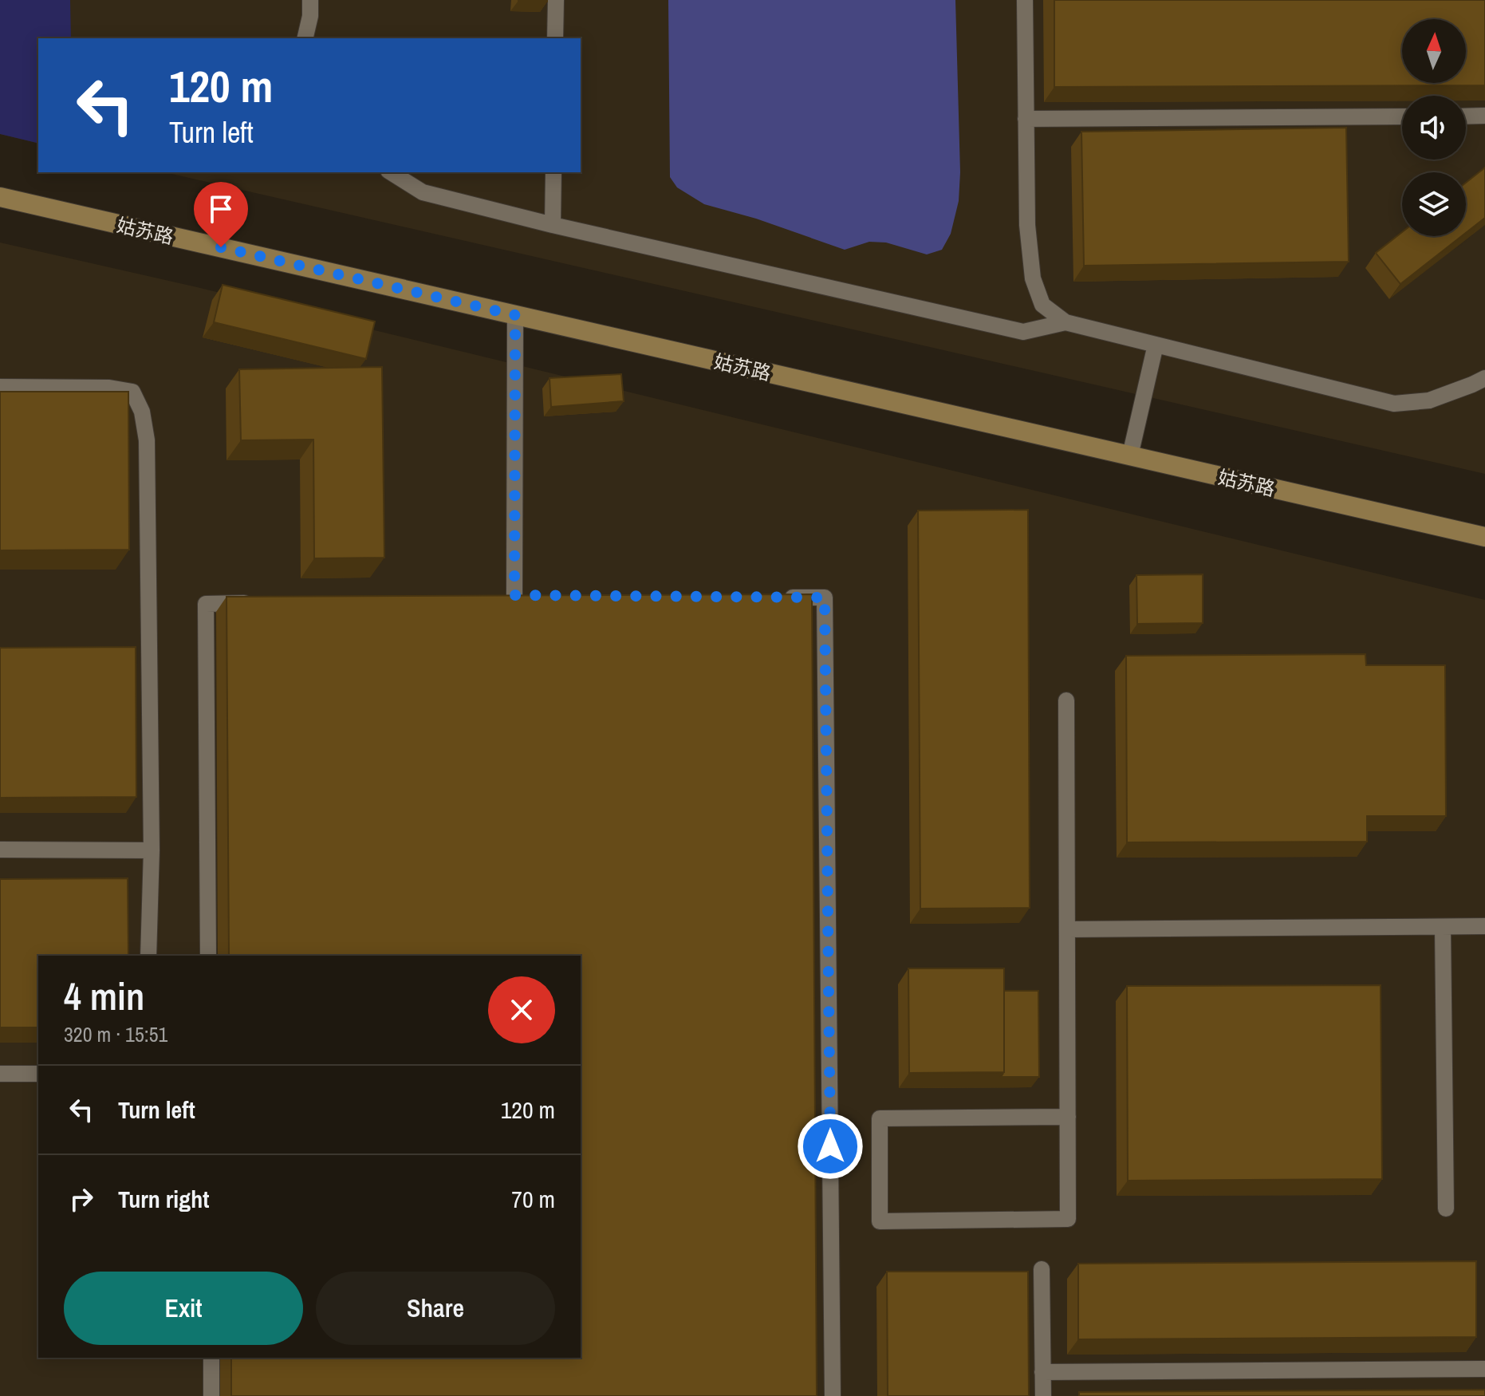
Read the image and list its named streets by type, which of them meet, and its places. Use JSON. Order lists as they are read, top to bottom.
{
  "streets": {
    "street": ["姑苏路"]
  },
  "north": "top",
  "page": {
    "turn": ["120 m", "Turn left"],
    "heading": ["4 min", "320 m · 15:51"],
    "list": [
      {
        "name": "Turn left",
        "value": "120 m"
      },
      {
        "name": "Turn right",
        "value": "70 m"
      }
    ],
    "buttons": ["Exit", "Share"]
  }
}
